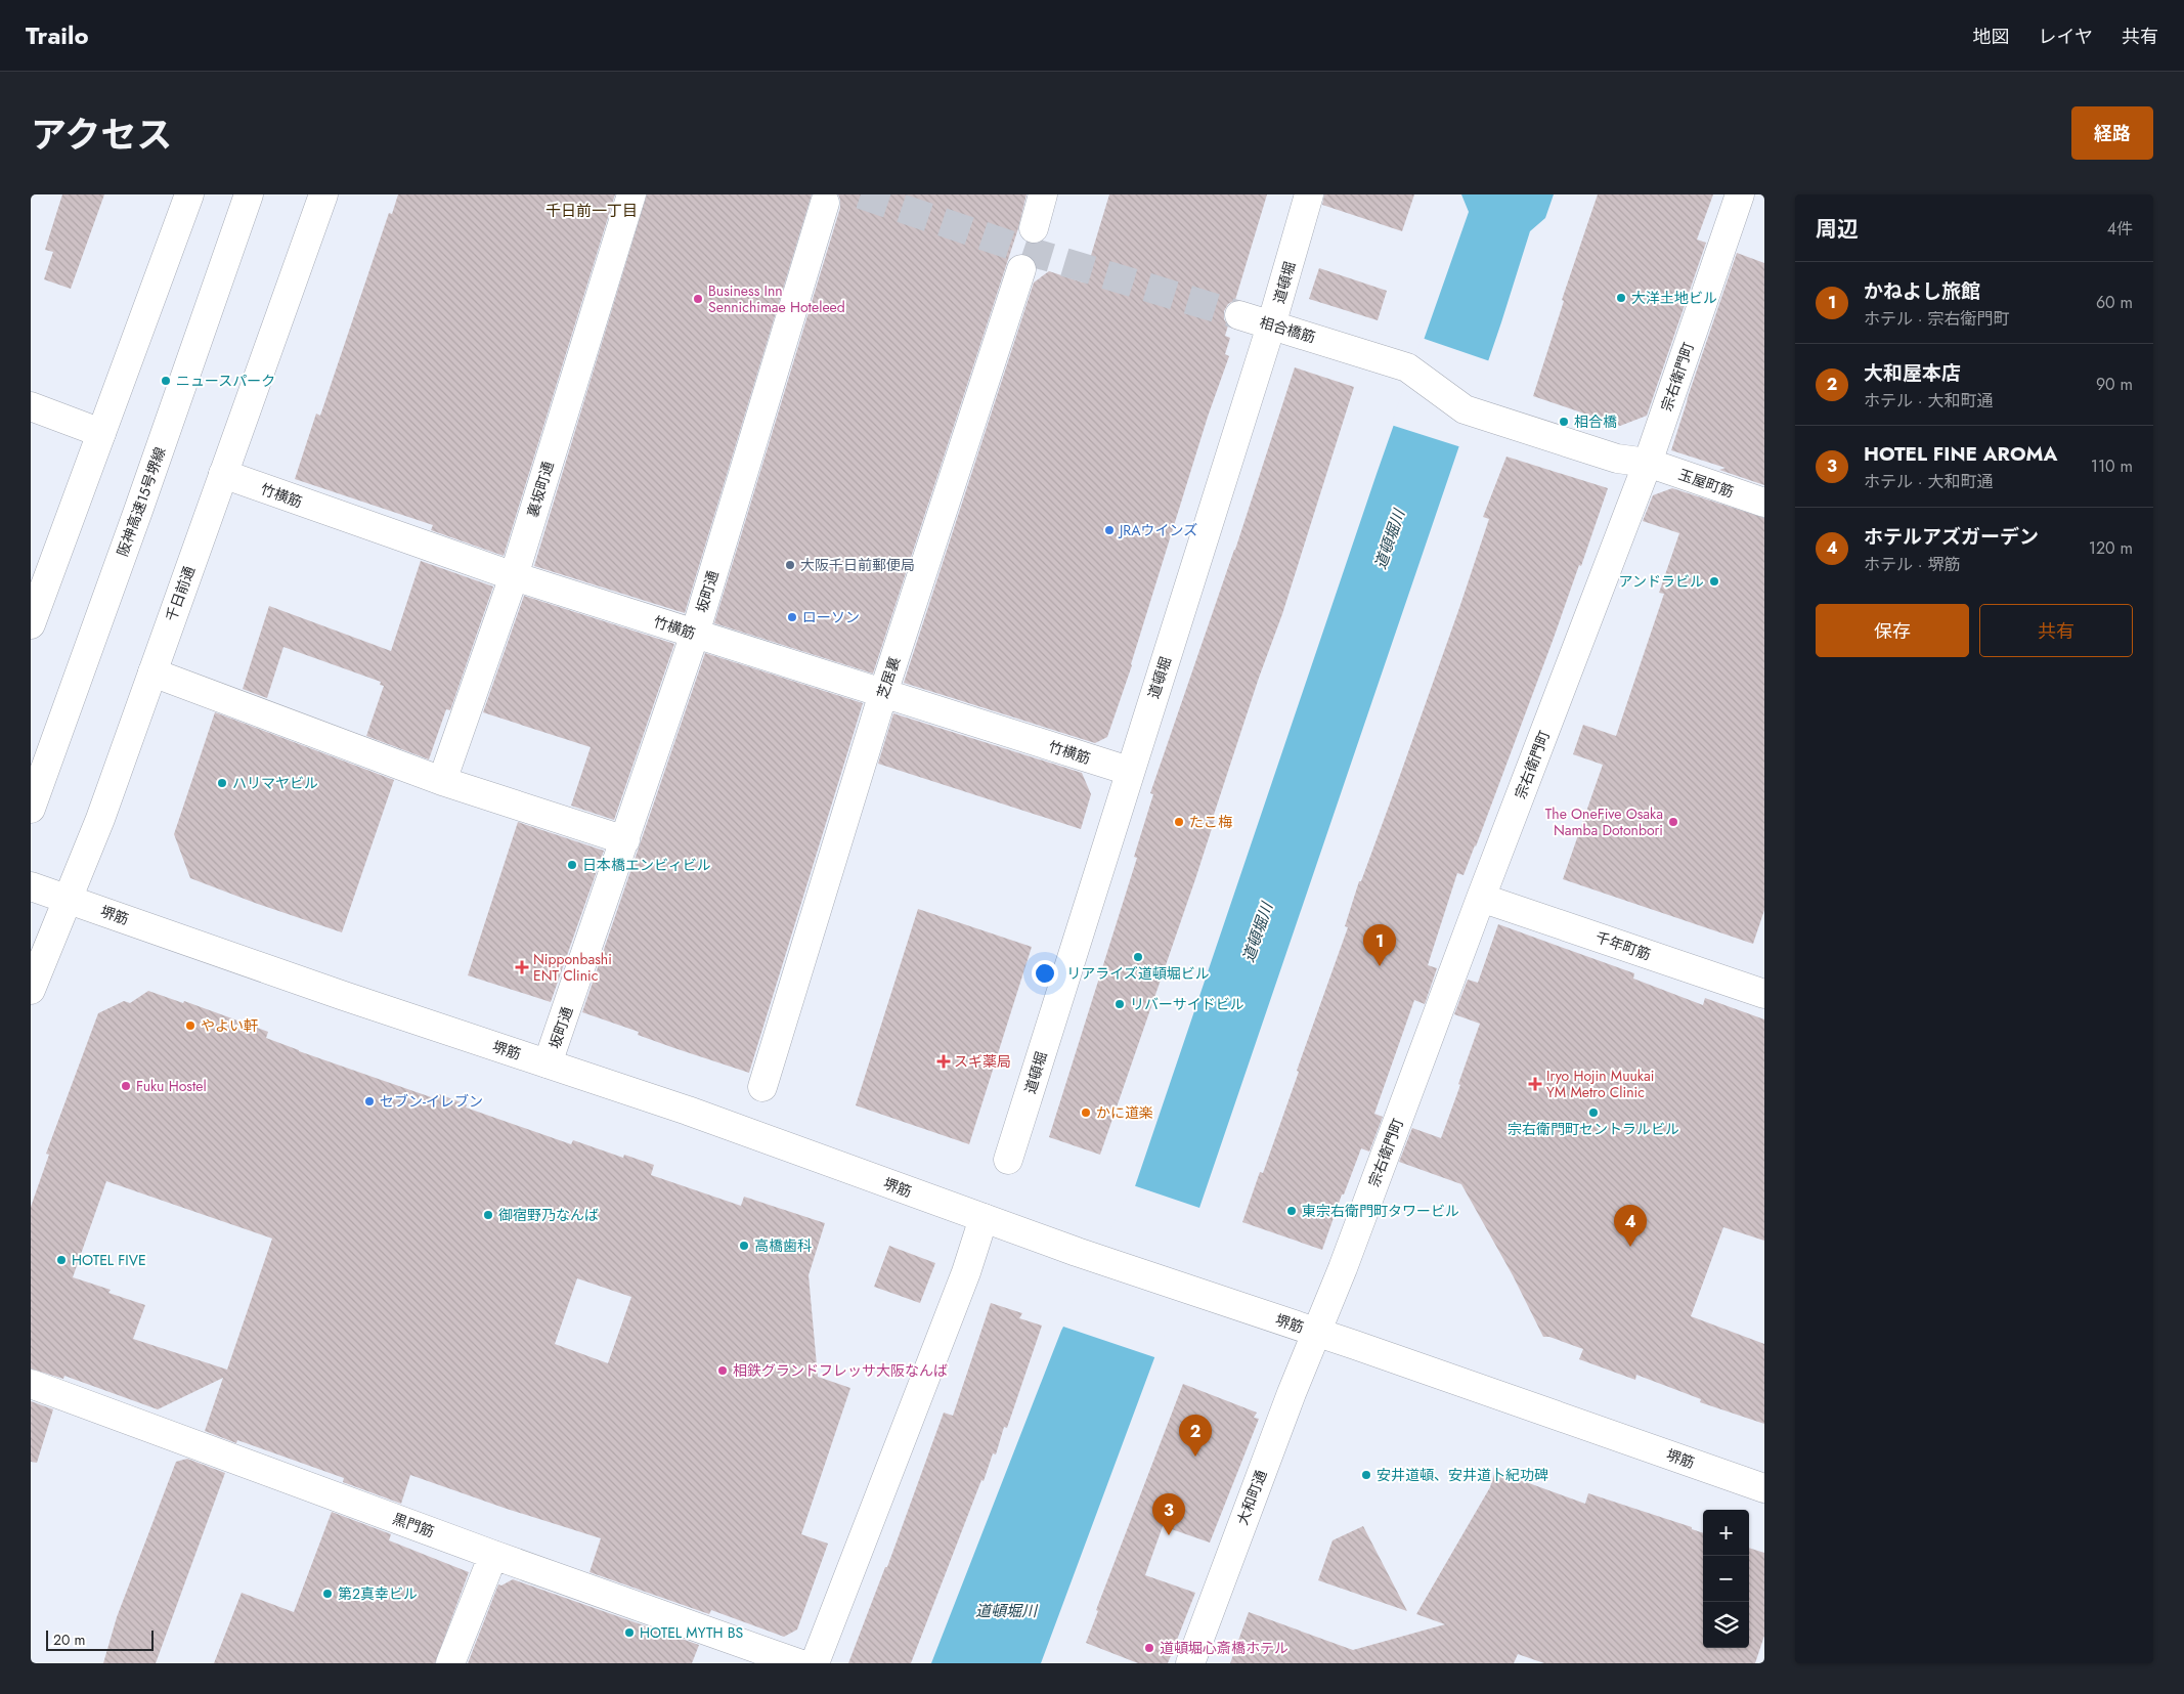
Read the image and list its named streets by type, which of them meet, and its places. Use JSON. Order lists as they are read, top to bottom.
{
  "streets": {
    "main road": [
      "道頓堀",
      "相合橋筋",
      "宗右衛門町",
      "玉屋町筋",
      "裏坂町通",
      "竹横筋",
      "阪神高速15号堺線",
      "坂町通",
      "千日前通",
      "芝居裏",
      "堺筋",
      "千年町筋",
      "大和町通",
      "黒門筋"
    ]
  },
  "crossings": [
    ["道頓堀", "相合橋筋"],
    ["道頓堀", "竹横筋"],
    ["相合橋筋", "玉屋町筋"],
    ["宗右衛門町", "玉屋町筋"],
    ["宗右衛門町", "堺筋"],
    ["宗右衛門町", "千年町筋"],
    ["宗右衛門町", "大和町通"],
    ["裏坂町通", "竹横筋"],
    ["竹横筋", "坂町通"],
    ["竹横筋", "千日前通"],
    ["竹横筋", "芝居裏"],
    ["坂町通", "堺筋"],
    ["千日前通", "堺筋"],
    ["堺筋", "大和町通"]
  ],
  "districts": ["千日前一丁目"],
  "water": ["道頓堀川"],
  "places": {
    "other": [
      "大洋土地ビル",
      "Business Inn Sennichimae Hoteleed",
      "ニュースパーク",
      "相合橋",
      "JRAウインズ",
      "大阪千日前郵便局",
      "アンドラビル",
      "ローソン",
      "ハリマヤビル",
      "たこ梅",
      "The OneFive Osaka Namba Dotonbori",
      "日本橋エンビィビル",
      "リアライズ道頓堀ビル",
      "リバーサイドビル",
      "やよい軒",
      "Fuku Hostel",
      "セブン-イレブン",
      "かに道楽",
      "宗右衛門町セントラルビル",
      "東宗右衛門町タワービル",
      "御宿野乃なんば",
      "高橋歯科",
      "HOTEL FIVE",
      "相鉄グランドフレッサ大阪なんば",
      "安井道頓、安井道卜紀功碑",
      "第２真幸ビル",
      "HOTEL MYTH BS",
      "道頓堀心斎橋ホテル"
    ],
    "health": ["Nipponbashi ENT Clinic", "スギ薬局", "Iryo Hojin Muukai YM Metro Clinic"]
  },
  "scale_bar": "20 m",
  "page": {
    "header": "Trailo",
    "nav": ["地図", "レイヤ", "共有"],
    "title": "アクセス",
    "buttons": [
      "経路",
      ["保存", "共有"]
    ],
    "heading": ["周辺", "4件"],
    "list": [
      {
        "mark": "1",
        "name": "かねよし旅館",
        "note": "ホテル · 宗右衛門町",
        "value": "60 m"
      },
      {
        "mark": "2",
        "name": "大和屋本店",
        "note": "ホテル · 大和町通",
        "value": "90 m"
      },
      {
        "mark": "3",
        "name": "HOTEL FINE AROMA",
        "note": "ホテル · 大和町通",
        "value": "110 m"
      },
      {
        "mark": "4",
        "name": "ホテルアズガーデン",
        "note": "ホテル · 堺筋",
        "value": "120 m"
      }
    ],
    "pins": [
      "1",
      "4",
      "2",
      "3"
    ],
    "map_buttons": ["+", "−"],
    "scale": "20 m"
  }
}
